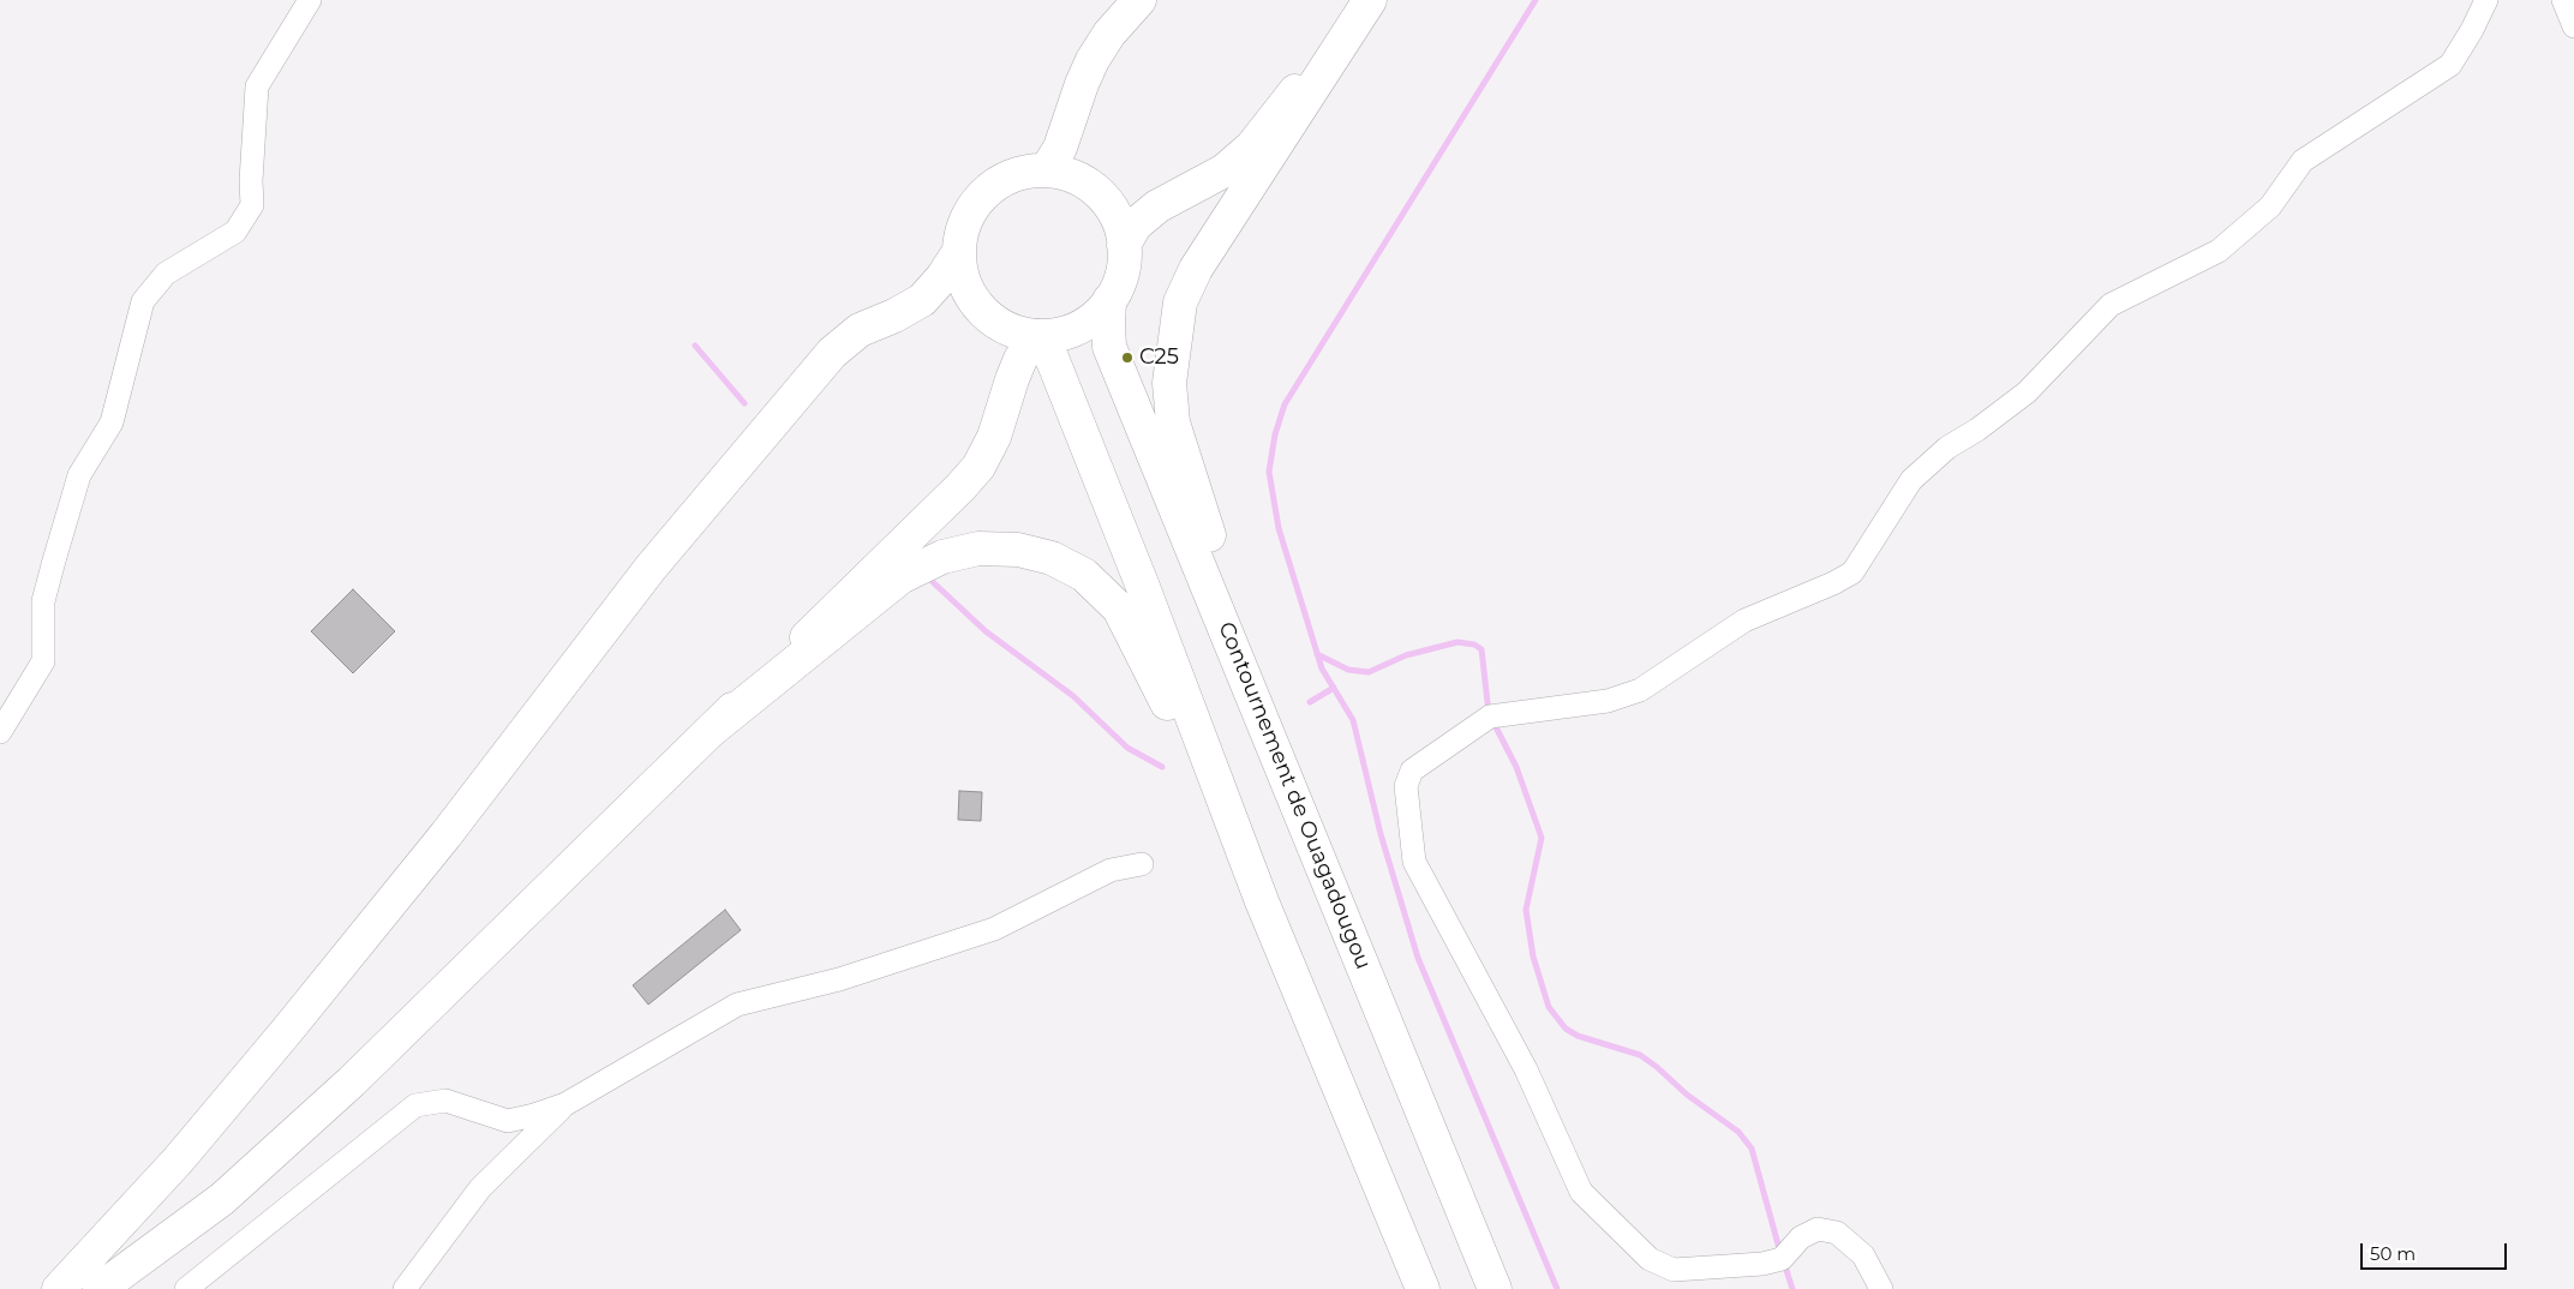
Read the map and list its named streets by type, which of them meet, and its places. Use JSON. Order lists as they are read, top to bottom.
{
  "streets": {
    "main road": ["Contournement de Ouagadougou"]
  },
  "places": ["C25"],
  "scale_bar": "50 m"
}
